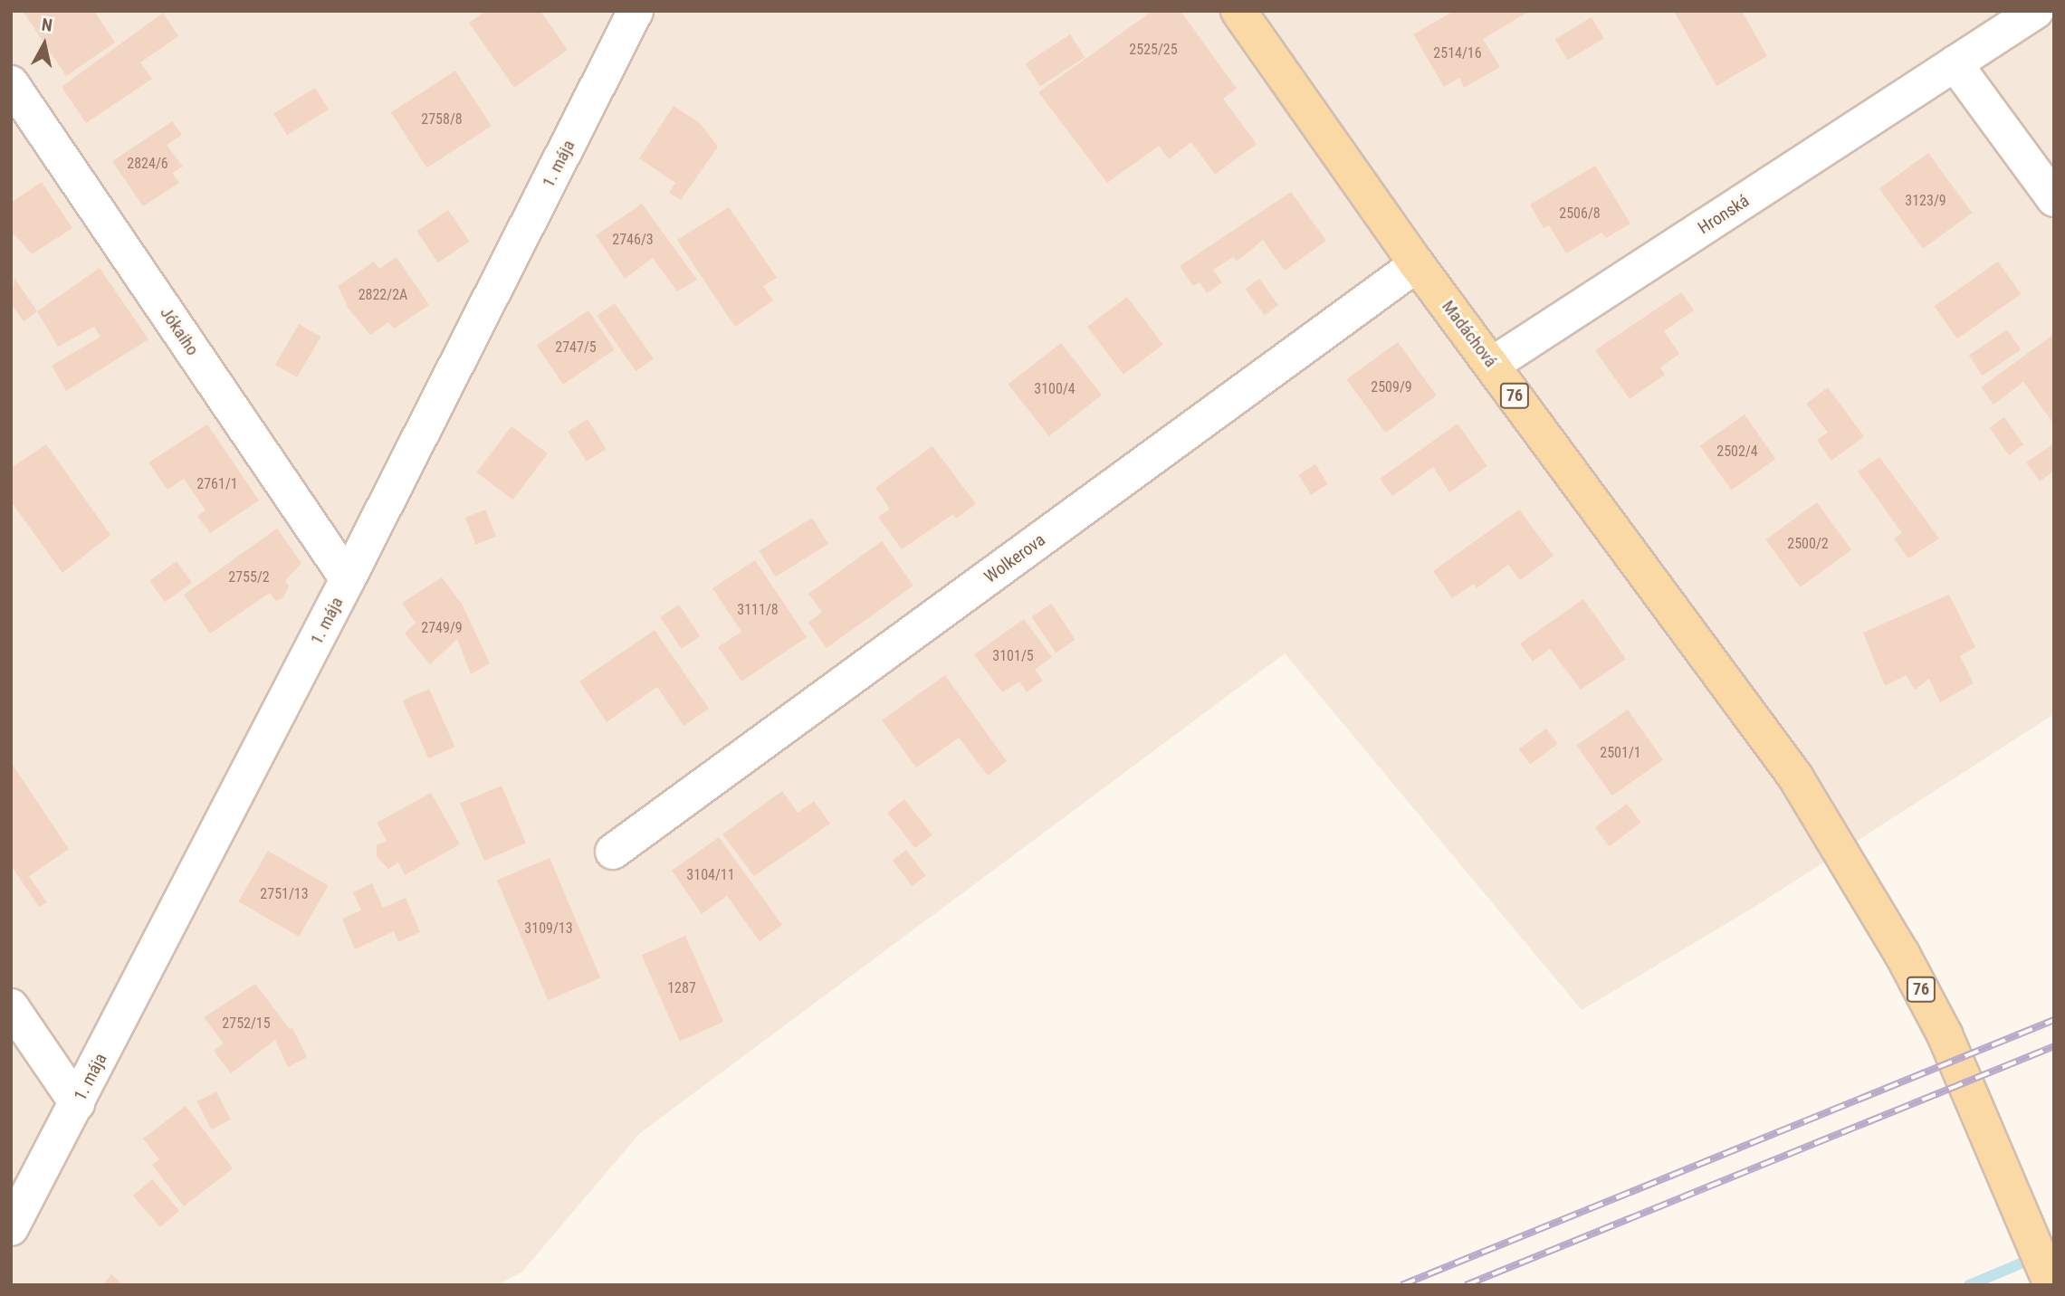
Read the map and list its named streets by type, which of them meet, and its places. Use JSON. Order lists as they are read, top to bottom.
{
  "streets": {
    "main road": ["Madáchová", "76"],
    "street": [
      "1. mája",
      "Hronská",
      "Jókaiho",
      "Wolkerova"
    ]
  },
  "crossings": [
    ["1. mája", "Jókaiho"],
    ["Hronská", "Madáchová"],
    ["Madáchová", "Wolkerova"]
  ],
  "house_numbers": [
    "2525/25",
    "2514/16",
    "2758/8",
    "2824/6",
    "3123/9",
    "2506/8",
    "2746/3",
    "2822/2A",
    "2747/5",
    "2509/9",
    "3100/4",
    "2502/4",
    "2761/1",
    "2500/2",
    "2755/2",
    "3111/8",
    "2749/9",
    "3101/5",
    "2501/1",
    "3104/11",
    "2751/13",
    "3109/13",
    "1287",
    "2752/15"
  ],
  "north": "top"
}
